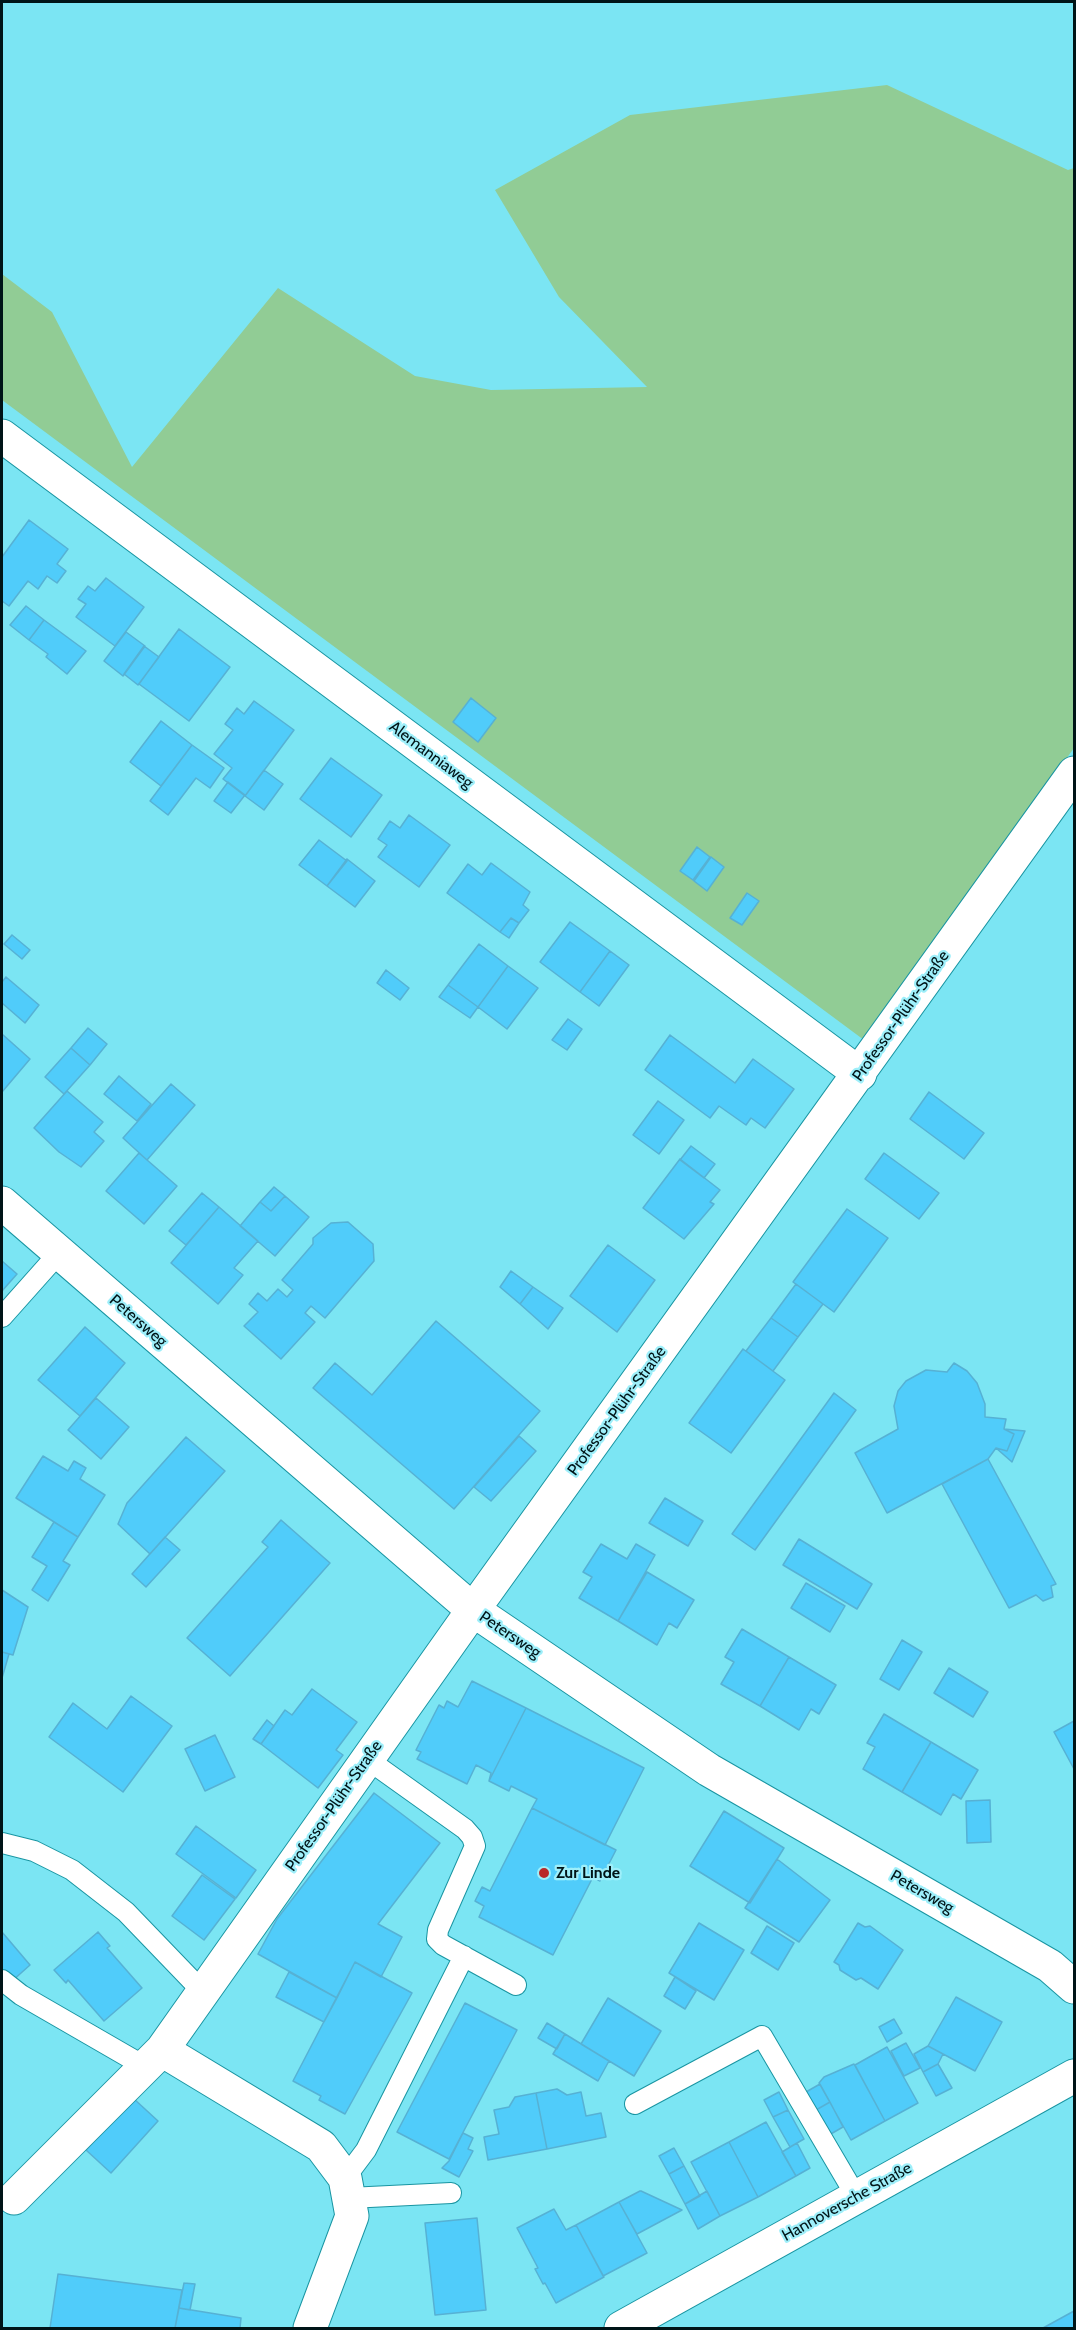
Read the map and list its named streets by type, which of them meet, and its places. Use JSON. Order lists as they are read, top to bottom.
{
  "streets": {
    "street": [
      "Alemanniaweg",
      "Professor-Plühr-Straße",
      "Petersweg",
      "Hannoversche Straße"
    ]
  },
  "crossings": [
    ["Alemanniaweg", "Professor-Plühr-Straße"],
    ["Professor-Plühr-Straße", "Petersweg"]
  ],
  "places": ["Zur Linde"]
}
